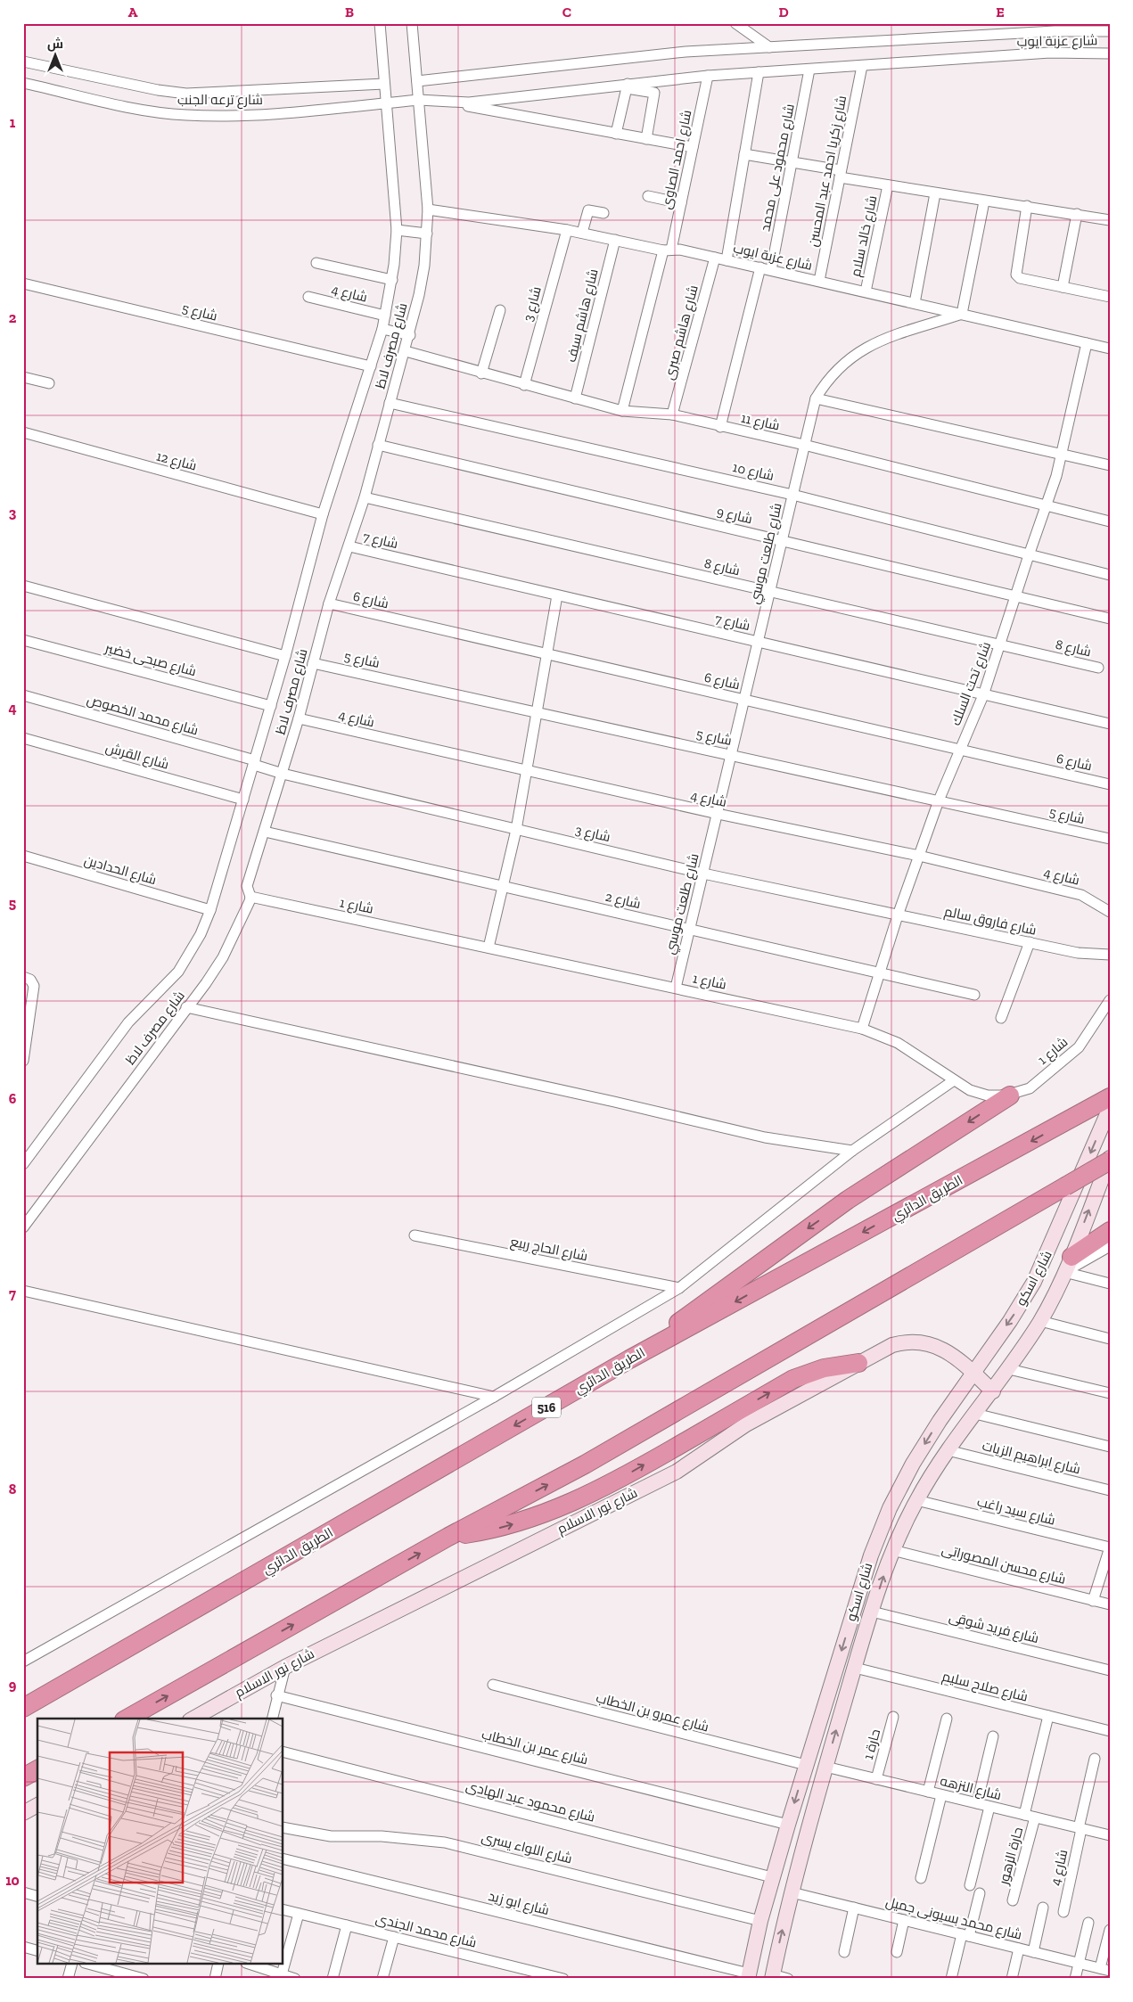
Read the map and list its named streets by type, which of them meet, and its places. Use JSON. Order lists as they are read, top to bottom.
{
  "streets": {
    "highway": ["الطريق الدائري", "516"],
    "main road": ["شارع اسكو", "شارع نور الاسلام"],
    "street": [
      "شارع عزبة ايوب",
      "شارع ترعه الجنب",
      "شارع احمد الصاوى",
      "شارع محمود على محمد",
      "شارع زكريا احمد عبد المحسن",
      "شارع خالد سلام",
      "شارع 4",
      "شارع 3",
      "شارع 5",
      "شارع هاشم سيف",
      "شارع هاشم صبرى",
      "شارع مصرف لاظ",
      "شارع 11",
      "شارع 12",
      "شارع 10",
      "شارع 9",
      "شارع 7",
      "شارع طلعت موسي",
      "شارع 8",
      "شارع 6",
      "شارع صبحى خضير",
      "شارع تحت السلك",
      "شارع محمد الخصوص",
      "شارع القرش",
      "شارع الحدادين",
      "شارع 2",
      "شارع 1",
      "شارع فاروق سالم",
      "شارع الحاج ربيع",
      "شارع ابراهيم الزيات",
      "شارع سيد راغب",
      "شارع محسن المصوراتى",
      "شارع فريد شوقى",
      "شارع صلاح سليم",
      "شارع عمرو بن الخطاب",
      "حارة 1",
      "شارع عمر بن الخطاب",
      "شارع النزهه",
      "شارع محمود عبد الهادى",
      "شارع اللواء يسرى",
      "حارة الزهور",
      "شارع ابو زيد",
      "شارع محمد بسيونى جميل",
      "شارع محمد الجندى"
    ]
  },
  "crossings": [
    ["شارع عزبة ايوب", "شارع ترعه الجنب"],
    ["شارع عزبة ايوب", "شارع احمد الصاوى"],
    ["شارع عزبة ايوب", "شارع محمود على محمد"],
    ["شارع عزبة ايوب", "شارع زكريا احمد عبد المحسن"],
    ["شارع عزبة ايوب", "شارع خالد سلام"],
    ["شارع عزبة ايوب", "شارع 3"],
    ["شارع عزبة ايوب", "شارع هاشم سيف"],
    ["شارع عزبة ايوب", "شارع هاشم صبرى"],
    ["شارع عزبة ايوب", "شارع مصرف لاظ"],
    ["شارع عزبة ايوب", "شارع طلعت موسي"],
    ["شارع عزبة ايوب", "شارع تحت السلك"],
    ["شارع ترعه الجنب", "شارع مصرف لاظ"],
    ["شارع احمد الصاوى", "شارع 11"],
    ["شارع 4", "شارع مصرف لاظ"],
    ["شارع 4", "شارع طلعت موسي"],
    ["شارع 4", "شارع تحت السلك"],
    ["شارع 4", "شارع النزهه"],
    ["شارع 3", "شارع مصرف لاظ"],
    ["شارع 3", "شارع 11"],
    ["شارع 3", "شارع طلعت موسي"],
    ["شارع 3", "شارع تحت السلك"],
    ["شارع 3", "شارع محمد الخصوص"],
    ["شارع 3", "شارع فاروق سالم"],
    ["شارع 5", "شارع مصرف لاظ"],
    ["شارع 5", "شارع طلعت موسي"],
    ["شارع 5", "شارع تحت السلك"],
    ["شارع هاشم سيف", "شارع 11"],
    ["شارع هاشم صبرى", "شارع 11"],
    ["شارع مصرف لاظ", "شارع 11"],
    ["شارع مصرف لاظ", "شارع 12"],
    ["شارع مصرف لاظ", "شارع 10"],
    ["شارع مصرف لاظ", "شارع 9"],
    ["شارع مصرف لاظ", "شارع 7"],
    ["شارع مصرف لاظ", "شارع 8"],
    ["شارع مصرف لاظ", "شارع 6"],
    ["شارع مصرف لاظ", "شارع صبحى خضير"],
    ["شارع مصرف لاظ", "شارع محمد الخصوص"],
    ["شارع مصرف لاظ", "شارع القرش"],
    ["شارع مصرف لاظ", "شارع الحدادين"],
    ["شارع مصرف لاظ", "شارع 2"],
    ["شارع مصرف لاظ", "شارع 1"],
    ["شارع 11", "شارع طلعت موسي"],
    ["شارع 11", "شارع تحت السلك"],
    ["شارع 10", "شارع طلعت موسي"],
    ["شارع 10", "شارع تحت السلك"],
    ["شارع 9", "شارع طلعت موسي"],
    ["شارع 9", "شارع تحت السلك"],
    ["شارع 7", "شارع طلعت موسي"],
    ["شارع 7", "شارع تحت السلك"],
    ["شارع طلعت موسي", "شارع 8"],
    ["شارع طلعت موسي", "شارع 6"],
    ["شارع طلعت موسي", "شارع 2"],
    ["شارع طلعت موسي", "شارع 1"],
    ["شارع 8", "شارع تحت السلك"],
    ["شارع 6", "شارع تحت السلك"],
    ["شارع تحت السلك", "شارع 2"],
    ["شارع تحت السلك", "شارع 1"],
    ["شارع تحت السلك", "شارع فاروق سالم"],
    ["شارع اسكو", "شارع ابراهيم الزيات"],
    ["شارع اسكو", "شارع نور الاسلام"],
    ["شارع اسكو", "شارع سيد راغب"],
    ["شارع اسكو", "شارع محسن المصوراتى"],
    ["شارع اسكو", "شارع فريد شوقى"],
    ["شارع اسكو", "شارع صلاح سليم"],
    ["شارع اسكو", "شارع عمرو بن الخطاب"],
    ["شارع اسكو", "شارع عمر بن الخطاب"],
    ["شارع اسكو", "شارع النزهه"],
    ["شارع اسكو", "شارع محمود عبد الهادى"],
    ["شارع اسكو", "شارع اللواء يسرى"],
    ["شارع اسكو", "شارع ابو زيد"],
    ["شارع اسكو", "شارع محمد بسيونى جميل"],
    ["حارة 1", "شارع النزهه"],
    ["شارع النزهه", "حارة الزهور"]
  ],
  "north": "top",
  "grid": {
    "columns": [
      "A",
      "B",
      "C",
      "D",
      "E"
    ],
    "rows": [
      "1",
      "2",
      "3",
      "4",
      "5",
      "6",
      "7",
      "8",
      "9",
      "10"
    ]
  }
}
